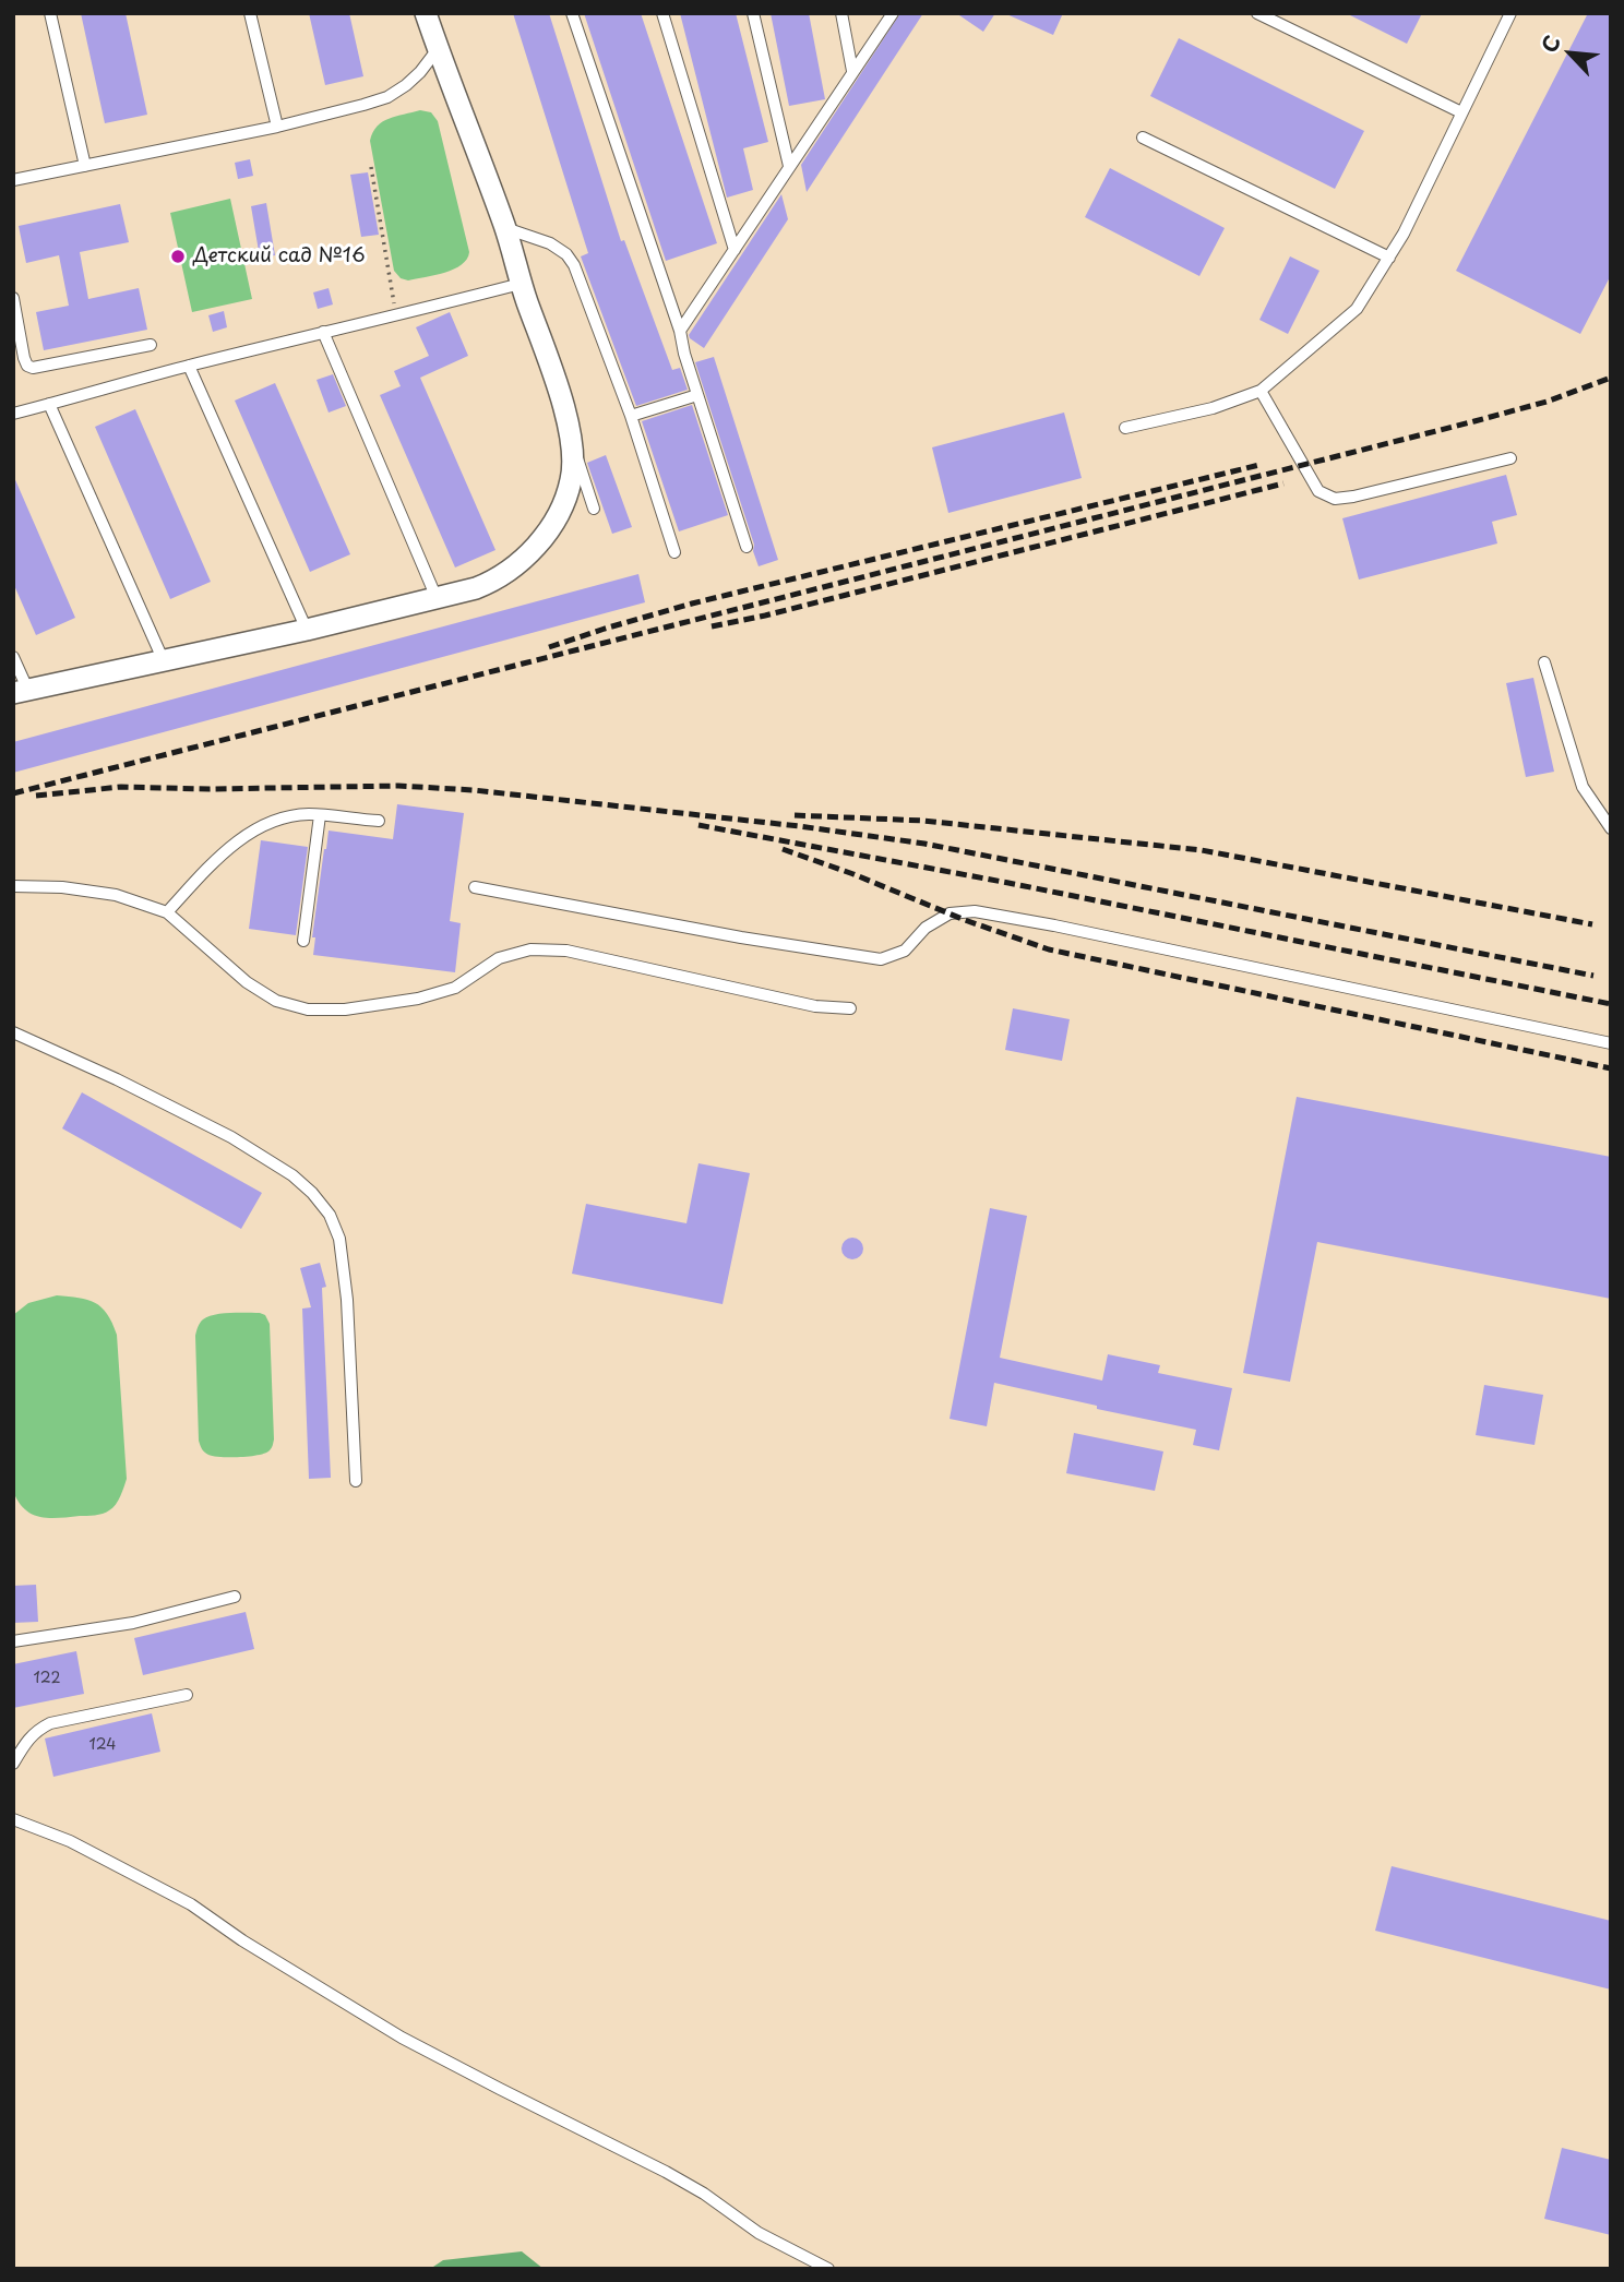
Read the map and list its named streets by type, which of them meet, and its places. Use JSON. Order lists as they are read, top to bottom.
{
  "places": ["Детский сад №16"],
  "house_numbers": ["122", "124"],
  "north": "top left"
}
